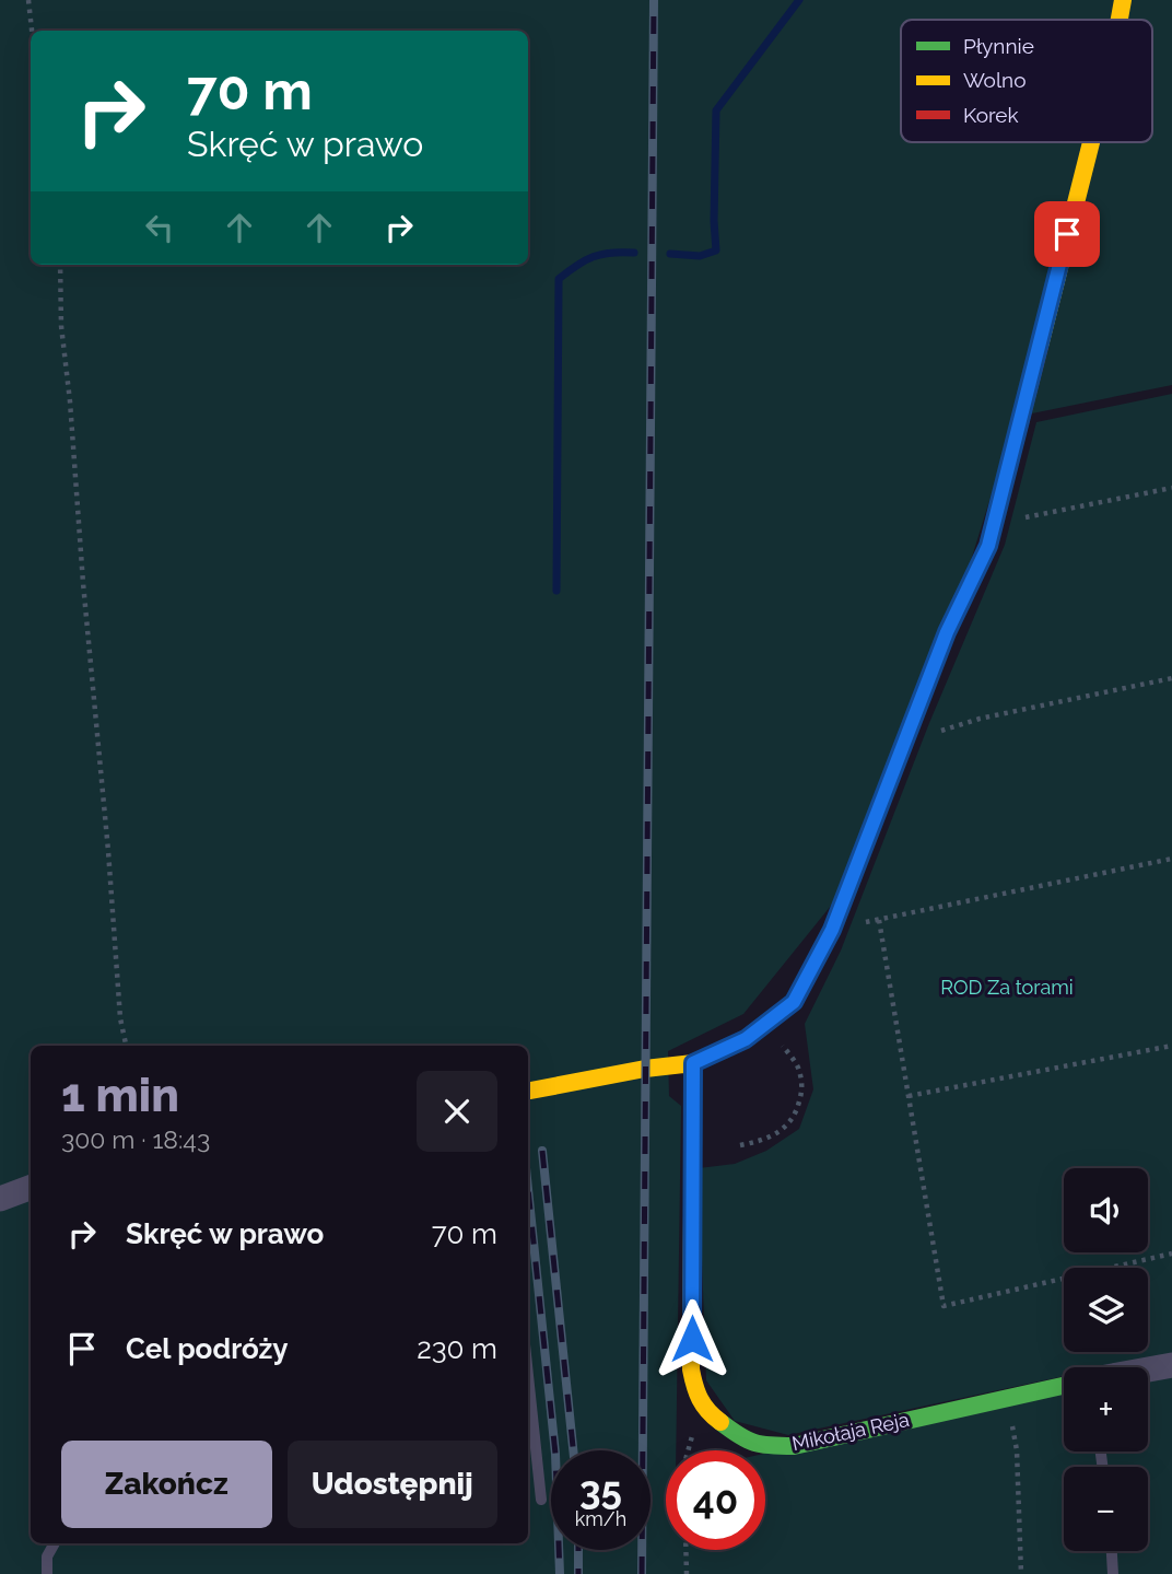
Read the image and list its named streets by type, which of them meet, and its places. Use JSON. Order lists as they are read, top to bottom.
{
  "streets": {
    "street": ["Mikołaja Reja"]
  },
  "parks": ["ROD Za torami"],
  "legend": ["Płynnie", "Wolno", "Korek"],
  "page": {
    "turn": ["70 m", "Skręć w prawo"],
    "heading": ["1 min", "300 m · 18:43"],
    "map_buttons": ["+", "−"],
    "list": [
      {
        "name": "Skręć w prawo",
        "value": "70 m"
      },
      {
        "name": "Cel podróży",
        "value": "230 m"
      }
    ],
    "buttons": ["Zakończ", "Udostępnij"],
    "speed": "35 km/h",
    "limit": "40"
  }
}
